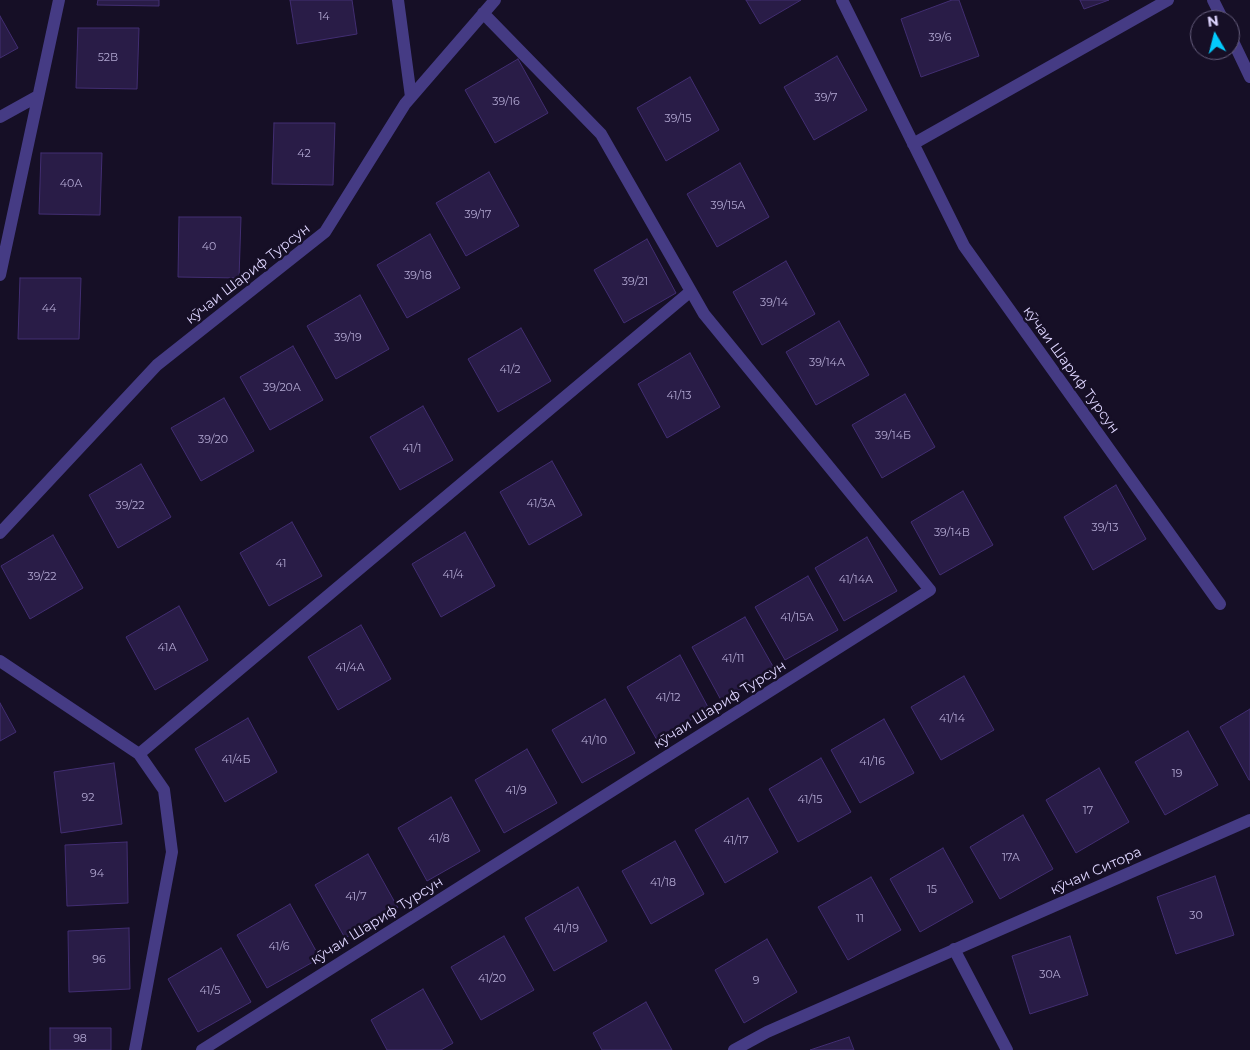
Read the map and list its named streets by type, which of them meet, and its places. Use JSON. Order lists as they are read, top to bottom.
{
  "streets": {
    "street": ["кӯчаи Шариф Турсун", "кӯчаи Ситора"]
  },
  "house_numbers": [
    "14",
    "39/6",
    "52В",
    "39/7",
    "39/16",
    "39/15",
    "42",
    "40А",
    "39/15А",
    "39/17",
    "40",
    "39/18",
    "39/21",
    "39/14",
    "44",
    "39/19",
    "39/14А",
    "41/2",
    "39/20А",
    "41/13",
    "39/14Б",
    "39/20",
    "41/1",
    "41/3А",
    "39/22",
    "39/13",
    "39/14В",
    "41",
    "41/4",
    "39/22",
    "41/14А",
    "41/15А",
    "41А",
    "41/11",
    "41/4А",
    "41/12",
    "41/14",
    "41/10",
    "41/4Б",
    "41/16",
    "19",
    "41/9",
    "92",
    "41/15",
    "17",
    "41/8",
    "41/17",
    "17А",
    "94",
    "41/18",
    "15",
    "41/7",
    "30",
    "11",
    "41/19",
    "41/6",
    "96",
    "30А",
    "41/20",
    "9",
    "41/5",
    "98"
  ],
  "north": "top"
}
